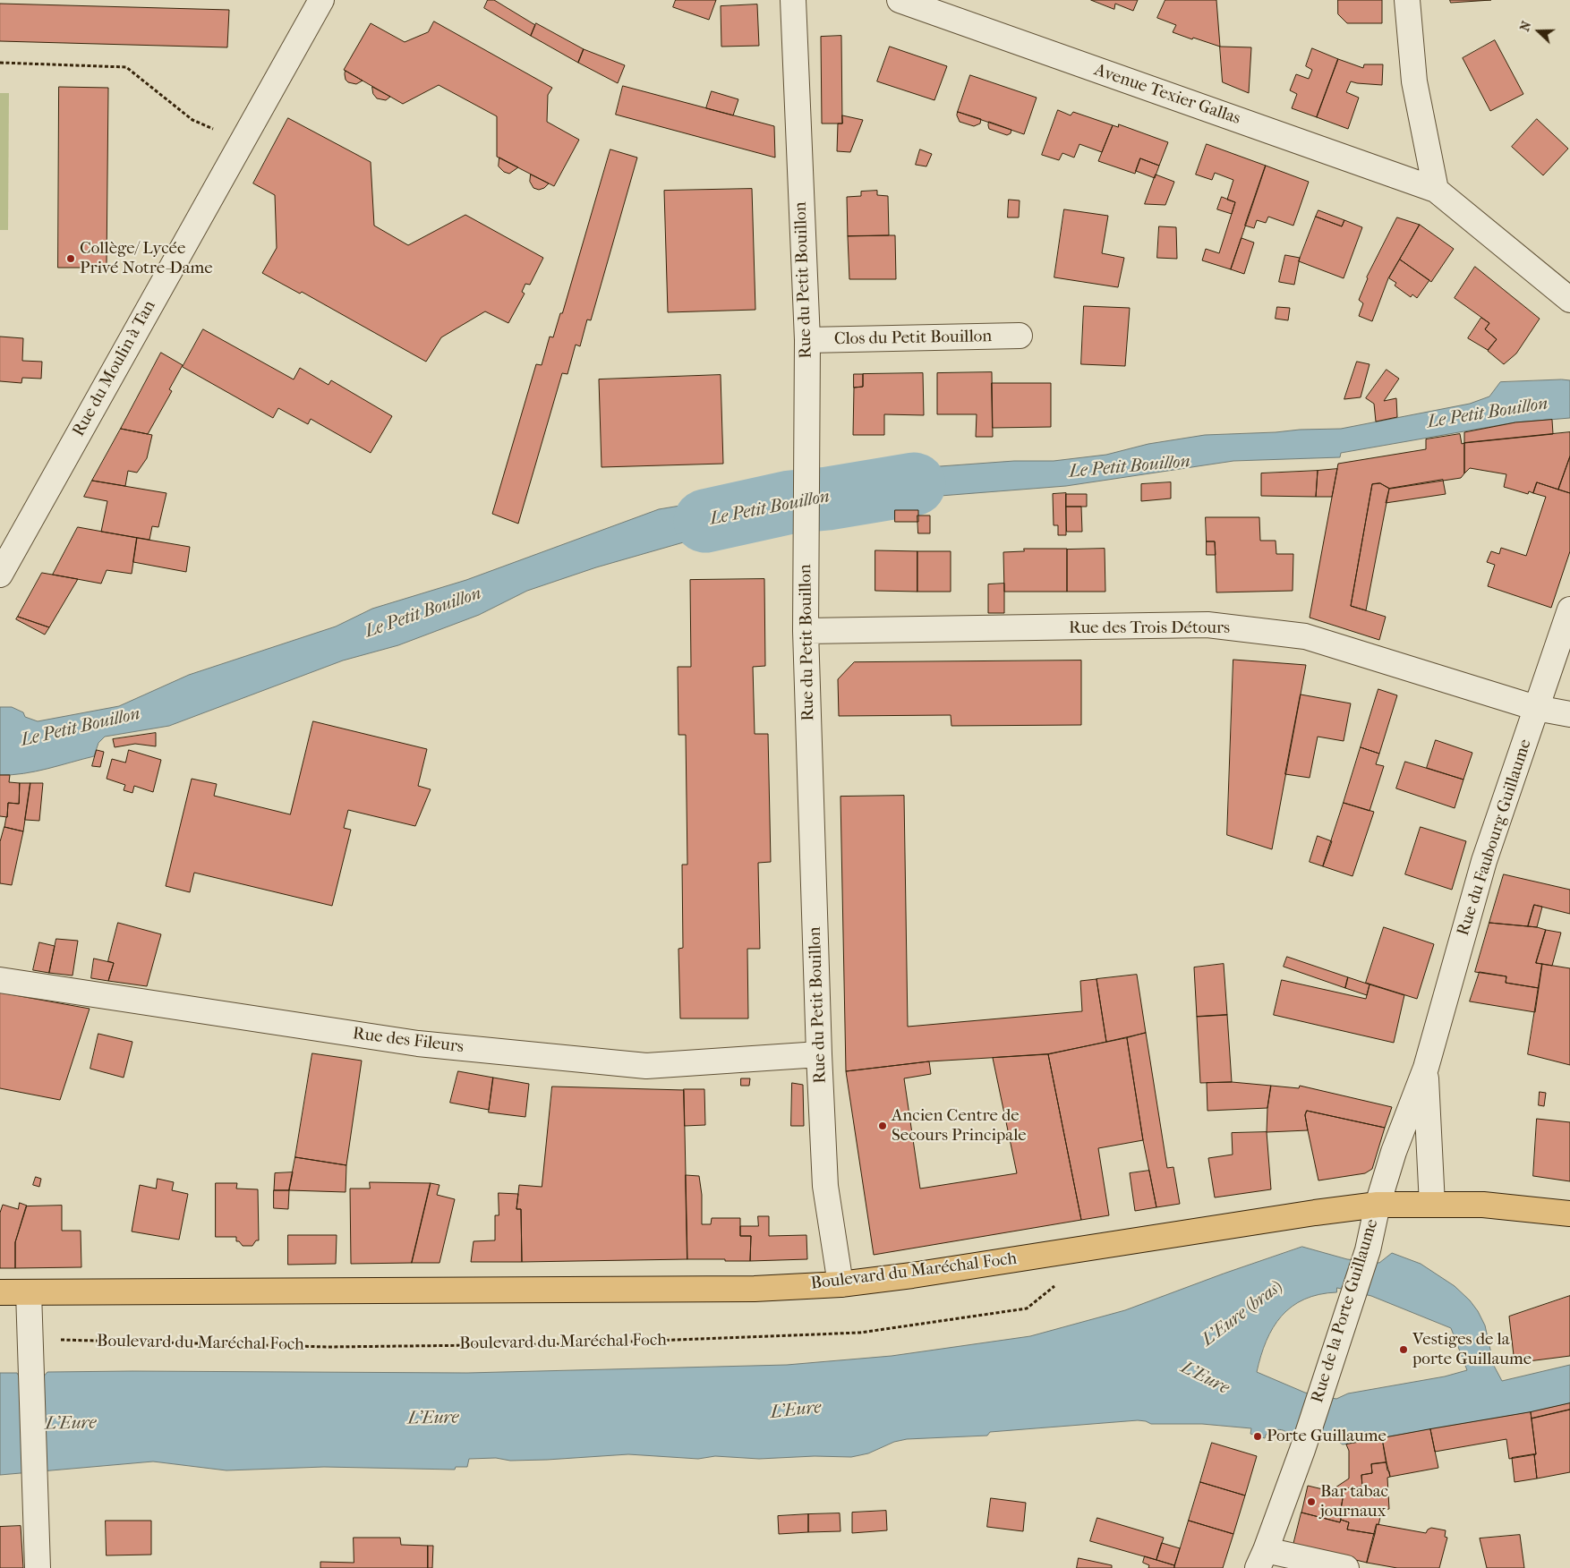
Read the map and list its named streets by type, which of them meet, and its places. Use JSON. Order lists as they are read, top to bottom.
{
  "streets": {
    "main road": ["Boulevard du Maréchal Foch"],
    "street": [
      "Avenue Texier Gallas",
      "Rue du Petit Bouillon",
      "Clos du Petit Bouillon",
      "Rue du Moulin à Tan",
      "Rue des Trois Détours",
      "Rue du Faubourg Guillaume",
      "Rue des Fileurs",
      "Rue de la Porte Guillaume"
    ]
  },
  "crossings": [
    ["Rue du Petit Bouillon", "Clos du Petit Bouillon"],
    ["Rue du Petit Bouillon", "Rue des Trois Détours"],
    ["Rue du Petit Bouillon", "Rue des Fileurs"],
    ["Rue du Petit Bouillon", "Boulevard du Maréchal Foch"],
    ["Rue des Trois Détours", "Rue du Faubourg Guillaume"],
    ["Rue du Faubourg Guillaume", "Boulevard du Maréchal Foch"],
    ["Rue du Faubourg Guillaume", "Rue de la Porte Guillaume"],
    ["Boulevard du Maréchal Foch", "Rue de la Porte Guillaume"]
  ],
  "water": ["Le Petit Bouillon", "L'Eure (bras)", "L'Eure"],
  "places": [
    "Collège/ Lycée Privé Notre-Dame",
    "Ancien Centre de Secours Principale",
    "Vestiges de la porte Guillaume",
    "Porte Guillaume",
    "Bar tabac journaux"
  ],
  "north": "left"
}
